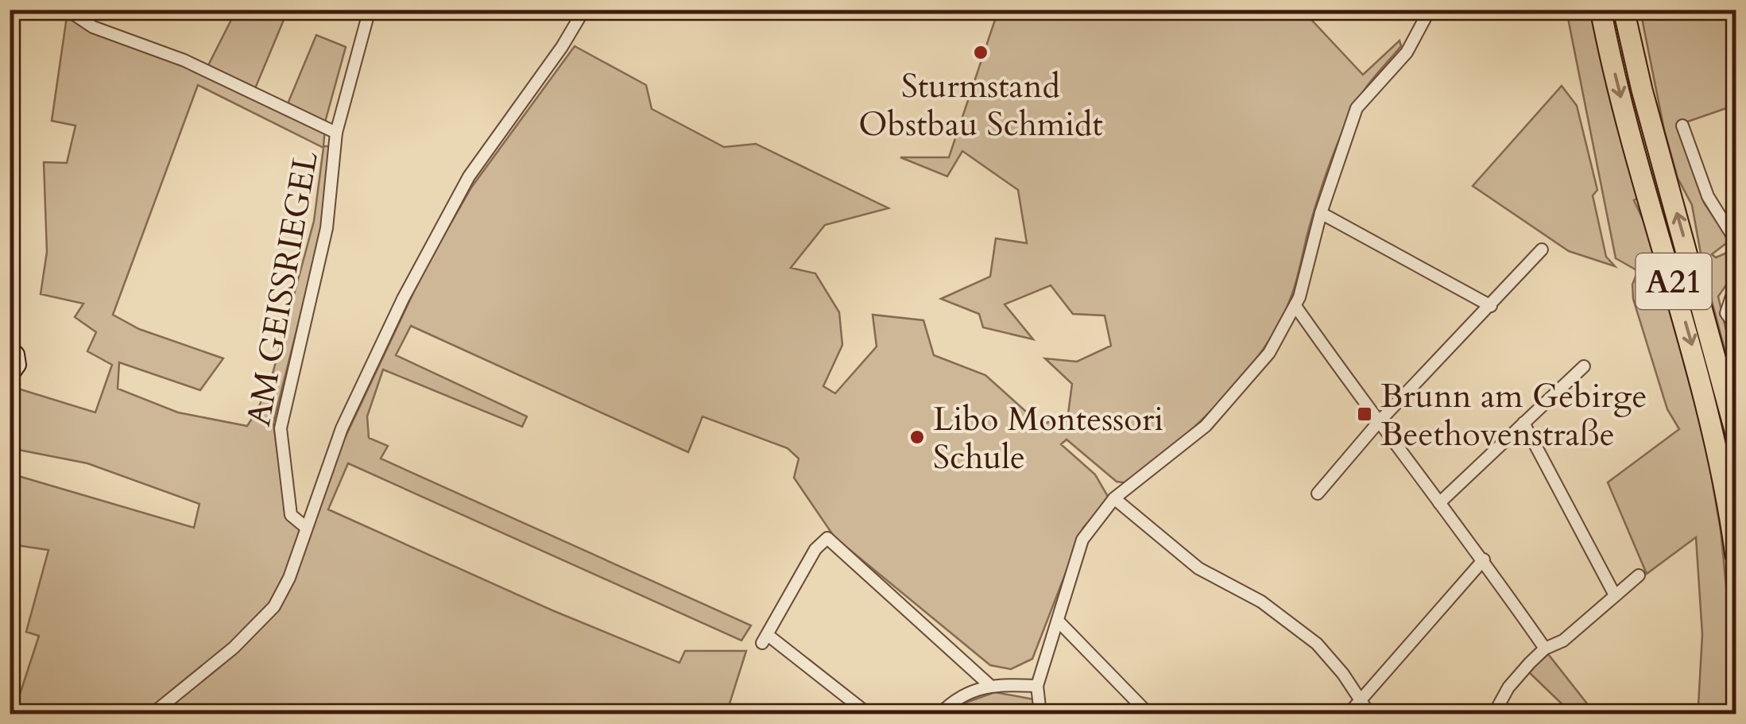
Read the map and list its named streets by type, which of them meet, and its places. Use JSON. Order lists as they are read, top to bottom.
{
  "streets": {
    "highway": ["A21"],
    "street": ["AM GEISSRIEGEL"]
  },
  "places": {
    "other": ["Sturmstand Obstbau Schmidt", "Libo Montessori Schule"],
    "transit": ["Brunn am Gebirge Beethovenstraße"]
  }
}
